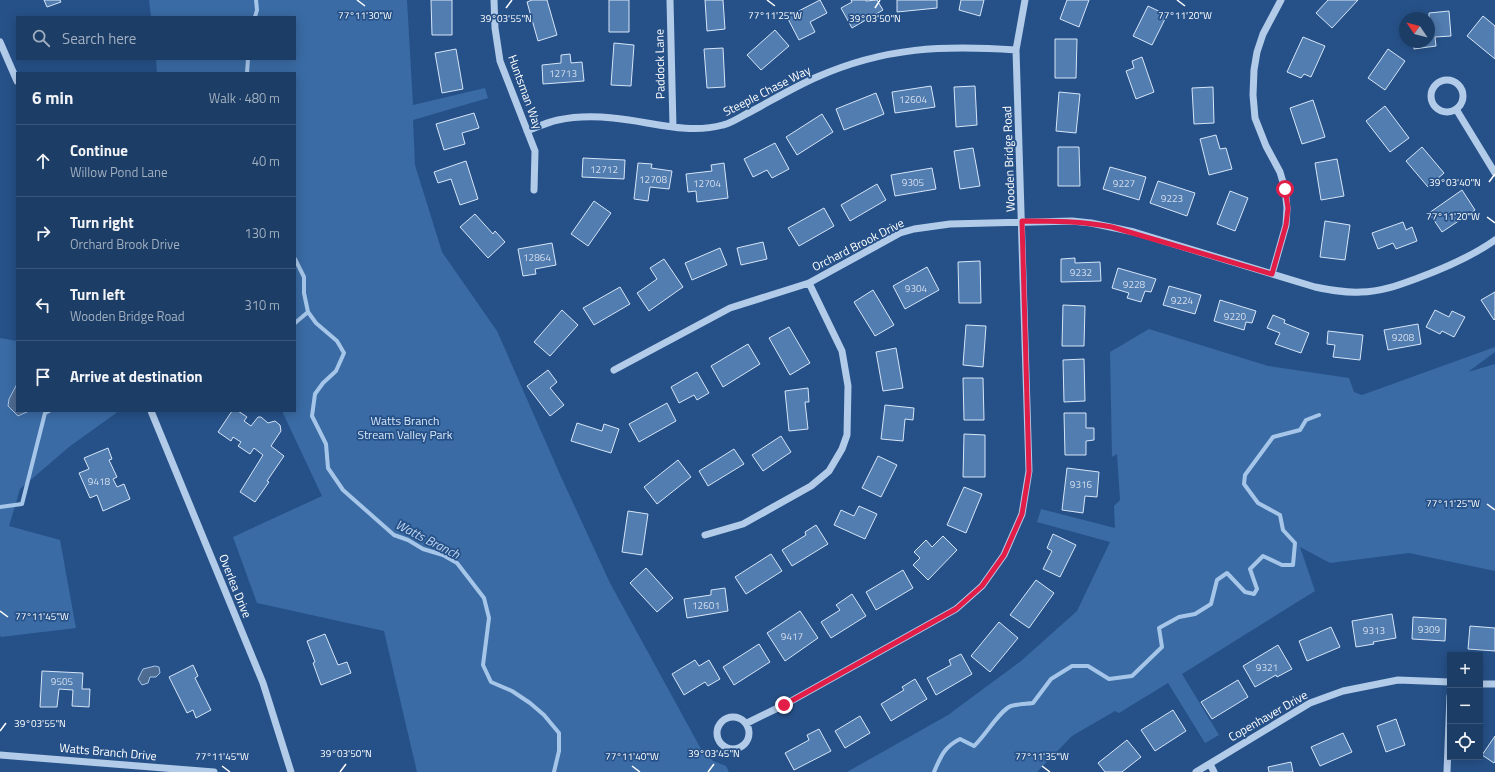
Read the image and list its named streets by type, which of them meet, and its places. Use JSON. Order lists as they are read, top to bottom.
{
  "streets": {
    "street": [
      "Paddock Lane",
      "Steeple Chase Way",
      "Huntsman Way",
      "Wooden Bridge Road",
      "Orchard Brook Drive",
      "Overlea Drive",
      "Copenhaver Drive",
      "Watts Branch Drive"
    ]
  },
  "crossings": [
    ["Paddock Lane", "Steeple Chase Way"],
    ["Steeple Chase Way", "Huntsman Way"],
    ["Steeple Chase Way", "Wooden Bridge Road"],
    ["Wooden Bridge Road", "Orchard Brook Drive"]
  ],
  "water": ["Watts Branch"],
  "parks": ["Watts Branch Stream Valley Park"],
  "house_numbers": [
    "12713",
    "12604",
    "12712",
    "12708",
    "9305",
    "12704",
    "9227",
    "9223",
    "12864",
    "9232",
    "9228",
    "9304",
    "9224",
    "9220",
    "9208",
    "9418",
    "9316",
    "12601",
    "9309",
    "9313",
    "9417",
    "9321",
    "9505"
  ],
  "north": "top left",
  "page": {
    "search": "Search here",
    "heading": ["6 min", "Walk · 480 m"],
    "list": [
      ["Continue", "Willow Pond Lane", "40 m"],
      ["Turn right", "Orchard Brook Drive", "130 m"],
      ["Turn left", "Wooden Bridge Road", "310 m"],
      "Arrive at destination"
    ],
    "map_buttons": ["+", "−"]
  },
  "coordinates": [
    "77°11'30\"W",
    "77°11'25\"W",
    "77°11'20\"W",
    "39°03'55\"N",
    "39°03'50\"N",
    "39°03'40\"N",
    "77°11'45\"W",
    "39°03'45\"N",
    "77°11'40\"W",
    "77°11'35\"W"
  ]
}
